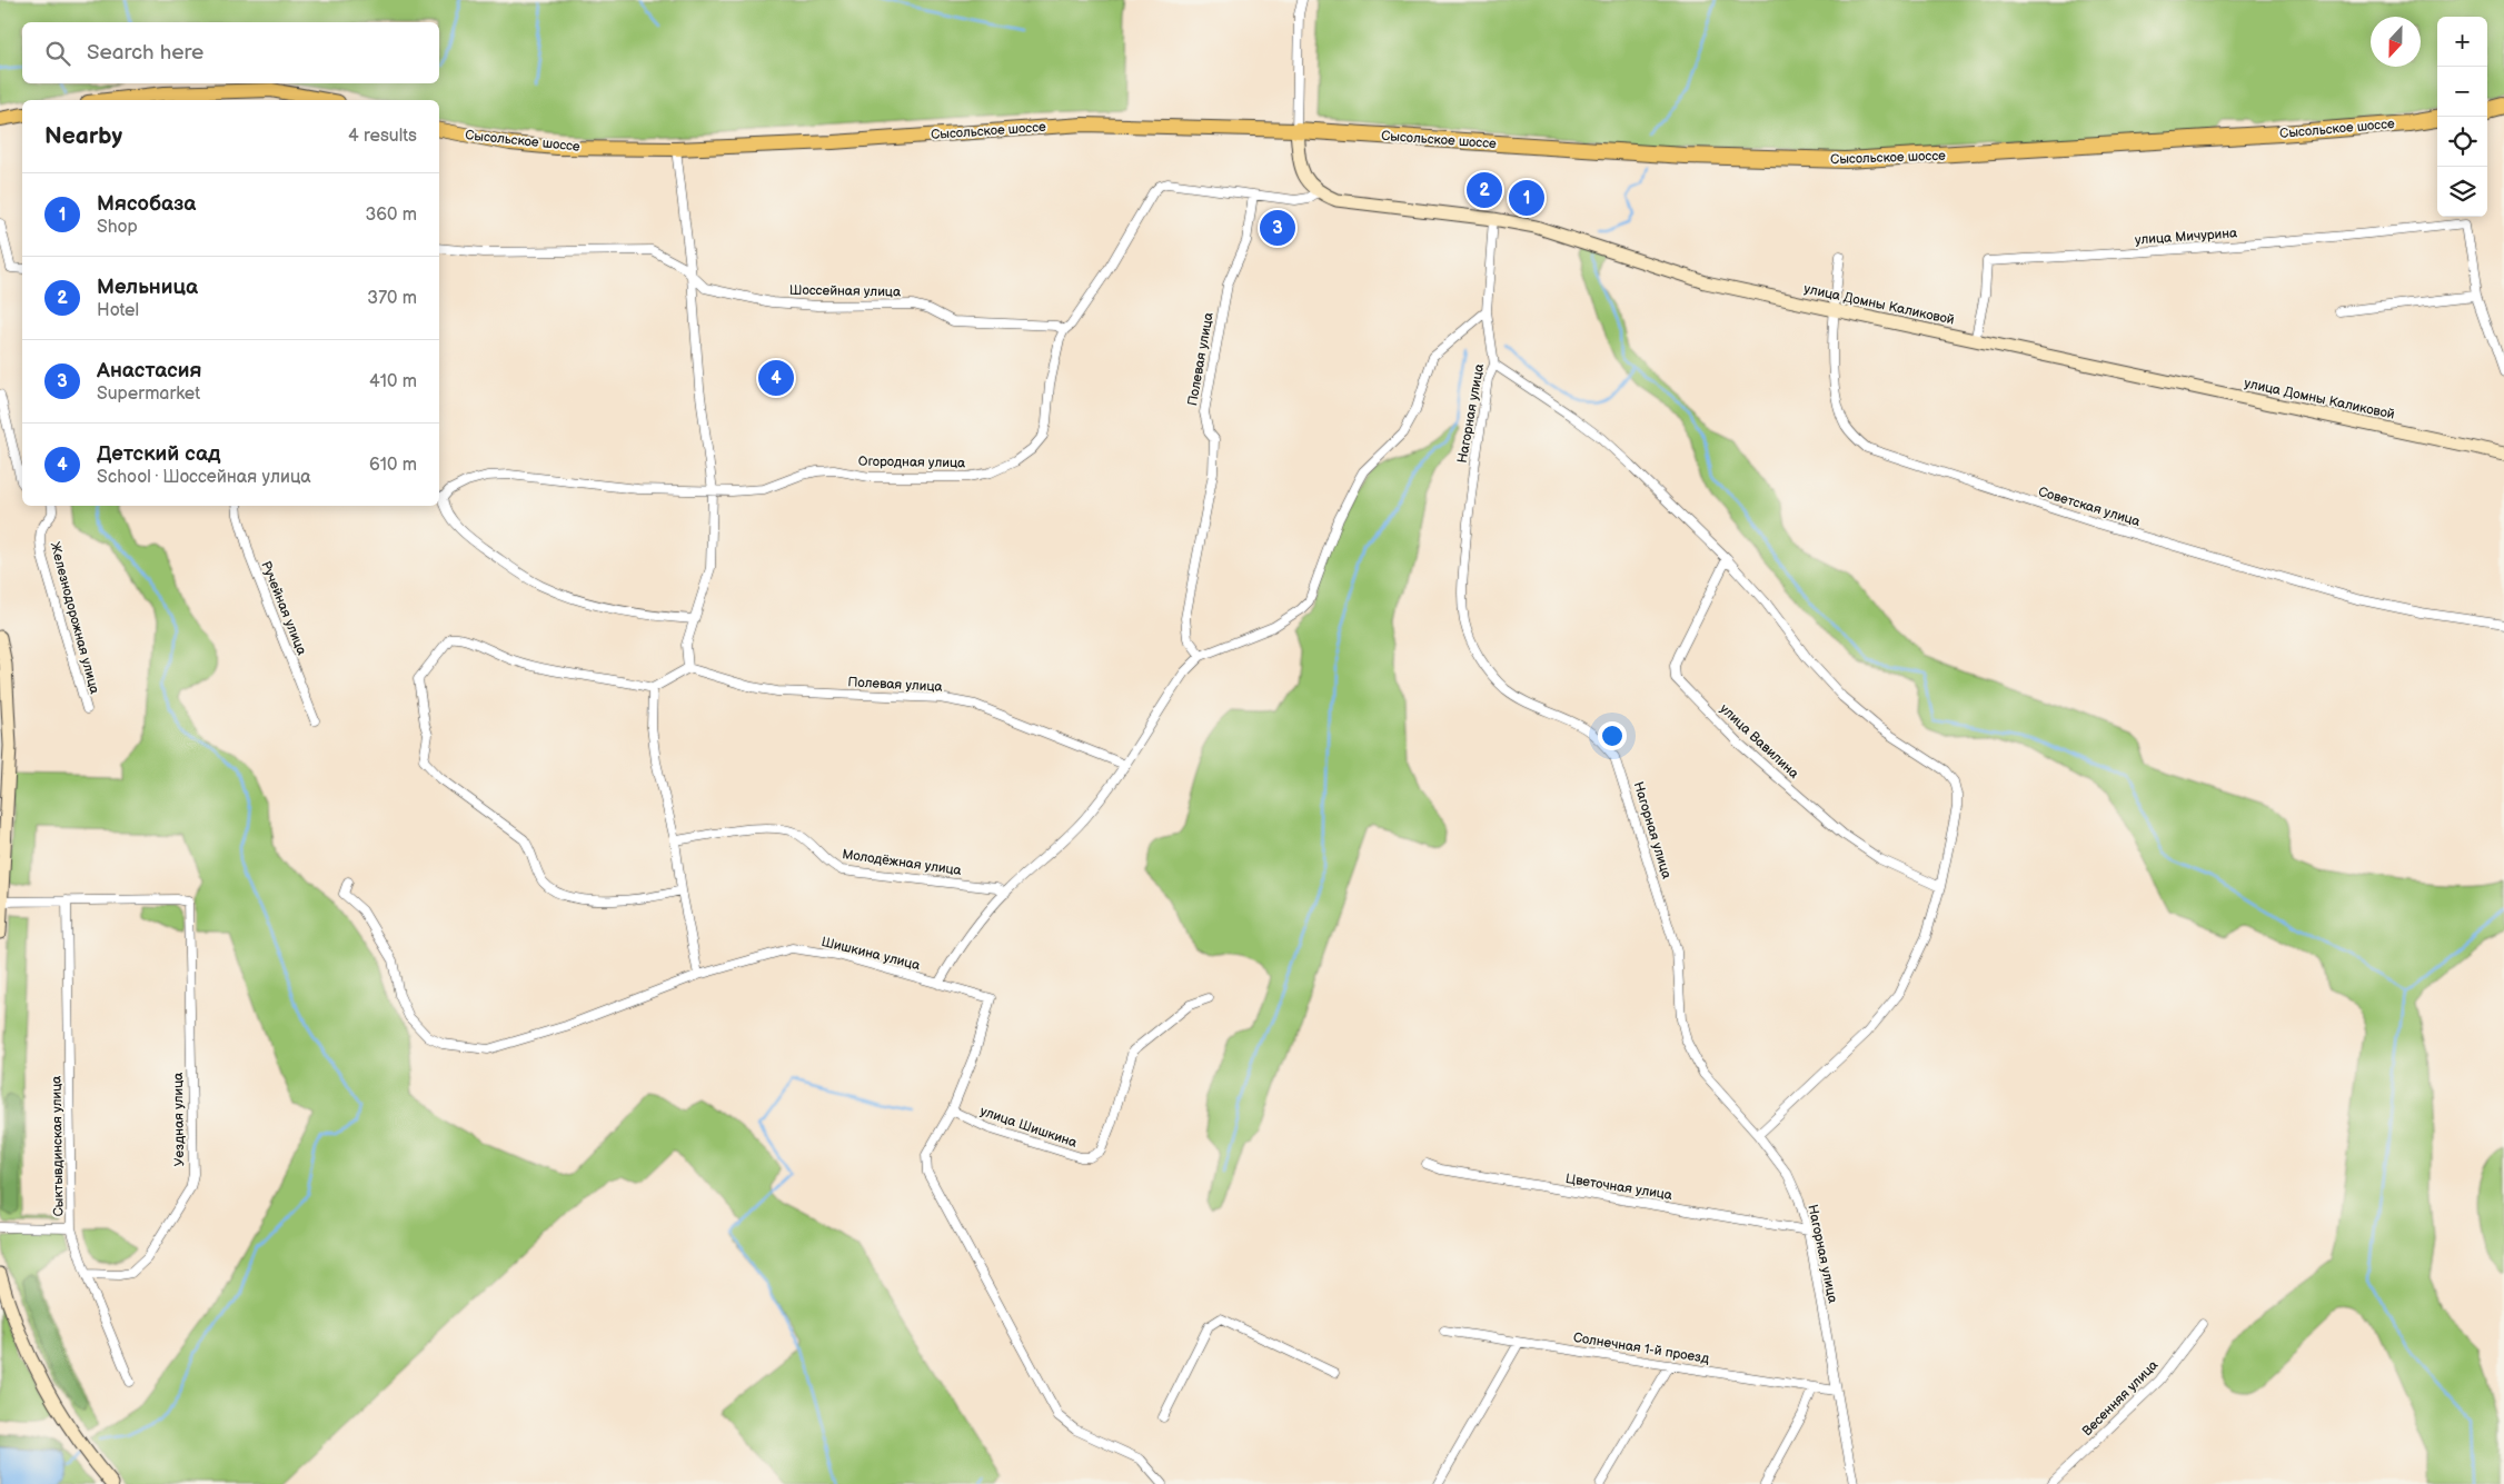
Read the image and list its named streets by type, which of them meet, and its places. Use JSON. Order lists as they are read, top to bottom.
{
  "streets": {
    "highway": ["Сысольское шоссе"],
    "main road": ["улица Домны Каликовой"],
    "street": [
      "улица Мичурина",
      "Шоссейная улица",
      "Полевая улица",
      "Нагорная улица",
      "Огородная улица",
      "Советская улица",
      "Ручейная улица",
      "Железнодорожная улица",
      "улица Вавилина",
      "Молодёжная улица",
      "Шишкина улица",
      "Уездная улица",
      "улица Шишкина",
      "Сыктывдинская улица",
      "Цветочная улица",
      "Солнечная 1-й проезд",
      "Весенняя улица"
    ]
  },
  "crossings": [
    ["улица Мичурина", "улица Домны Каликовой"],
    ["Шоссейная улица", "Огородная улица"],
    ["улица Домны Каликовой", "Нагорная улица"],
    ["улица Домны Каликовой", "Огородная улица"],
    ["улица Домны Каликовой", "Советская улица"],
    ["Полевая улица", "Огородная улица"],
    ["Нагорная улица", "Цветочная улица"],
    ["Нагорная улица", "Солнечная 1-й проезд"],
    ["Шишкина улица", "улица Шишкина"],
    ["Уездная улица", "Сыктывдинская улица"]
  ],
  "north": "bottom",
  "page": {
    "map_buttons": ["+", "−"],
    "search": "Search here",
    "heading": ["Nearby", "4 results"],
    "pins": [
      "2",
      "1",
      "3",
      "4"
    ],
    "list": [
      {
        "mark": "1",
        "name": "Мясобаза",
        "note": "Shop",
        "value": "360 m"
      },
      {
        "mark": "2",
        "name": "Мельница",
        "note": "Hotel",
        "value": "370 m"
      },
      {
        "mark": "3",
        "name": "Анастасия",
        "note": "Supermarket",
        "value": "410 m"
      },
      {
        "mark": "4",
        "name": "Детский сад",
        "note": "School · Шоссейная улица",
        "value": "610 m"
      }
    ]
  }
}
